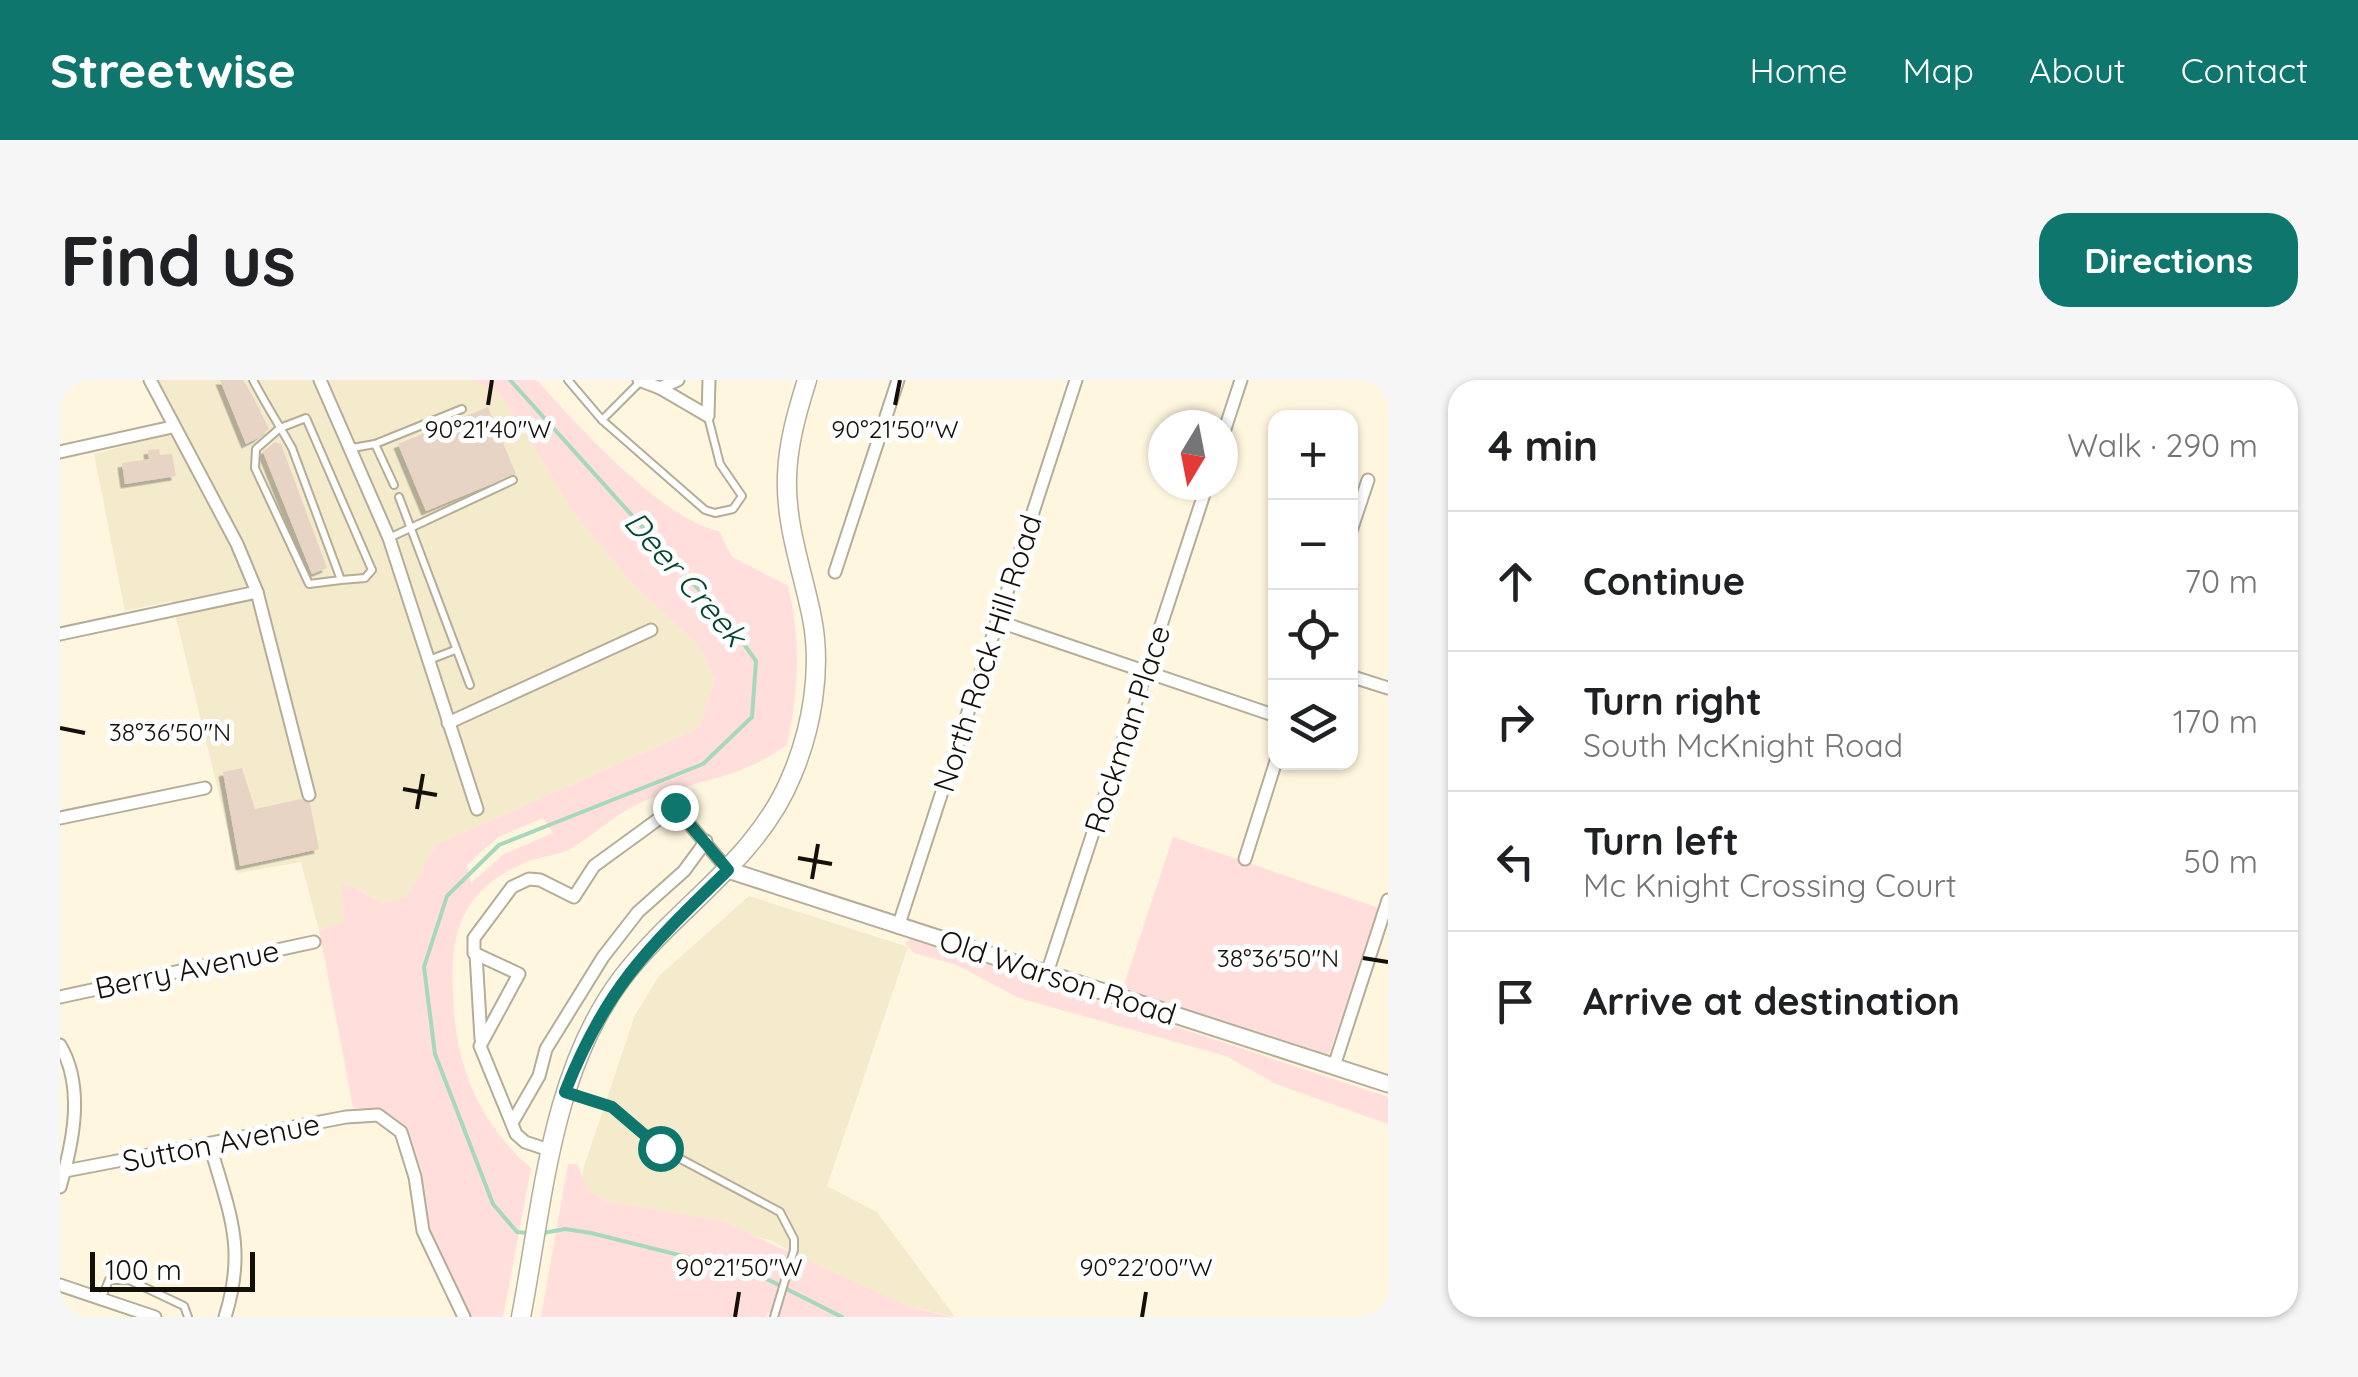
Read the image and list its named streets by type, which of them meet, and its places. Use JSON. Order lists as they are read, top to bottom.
{
  "streets": {
    "street": [
      "North Rock Hill Road",
      "Rockman Place",
      "Berry Avenue",
      "Old Warson Road",
      "Sutton Avenue"
    ]
  },
  "crossings": [
    ["North Rock Hill Road", "Old Warson Road"],
    ["Rockman Place", "Old Warson Road"]
  ],
  "water": ["Deer Creek"],
  "scale_bar": "100 m",
  "north": "bottom",
  "page": {
    "header": "Streetwise",
    "nav": [
      "Home",
      "Map",
      "About",
      "Contact"
    ],
    "buttons": "Directions",
    "title": "Find us",
    "heading": ["4 min", "Walk · 290 m"],
    "map_buttons": ["+", "−"],
    "list": [
      ["Continue", "70 m"],
      ["Turn right", "South McKnight Road", "170 m"],
      ["Turn left", "Mc Knight Crossing Court", "50 m"],
      "Arrive at destination"
    ],
    "scale": "100 m"
  },
  "coordinates": [
    "90°21'40\"W",
    "90°21'50\"W",
    "38°36'50\"N",
    "90°22'00\"W"
  ]
}
